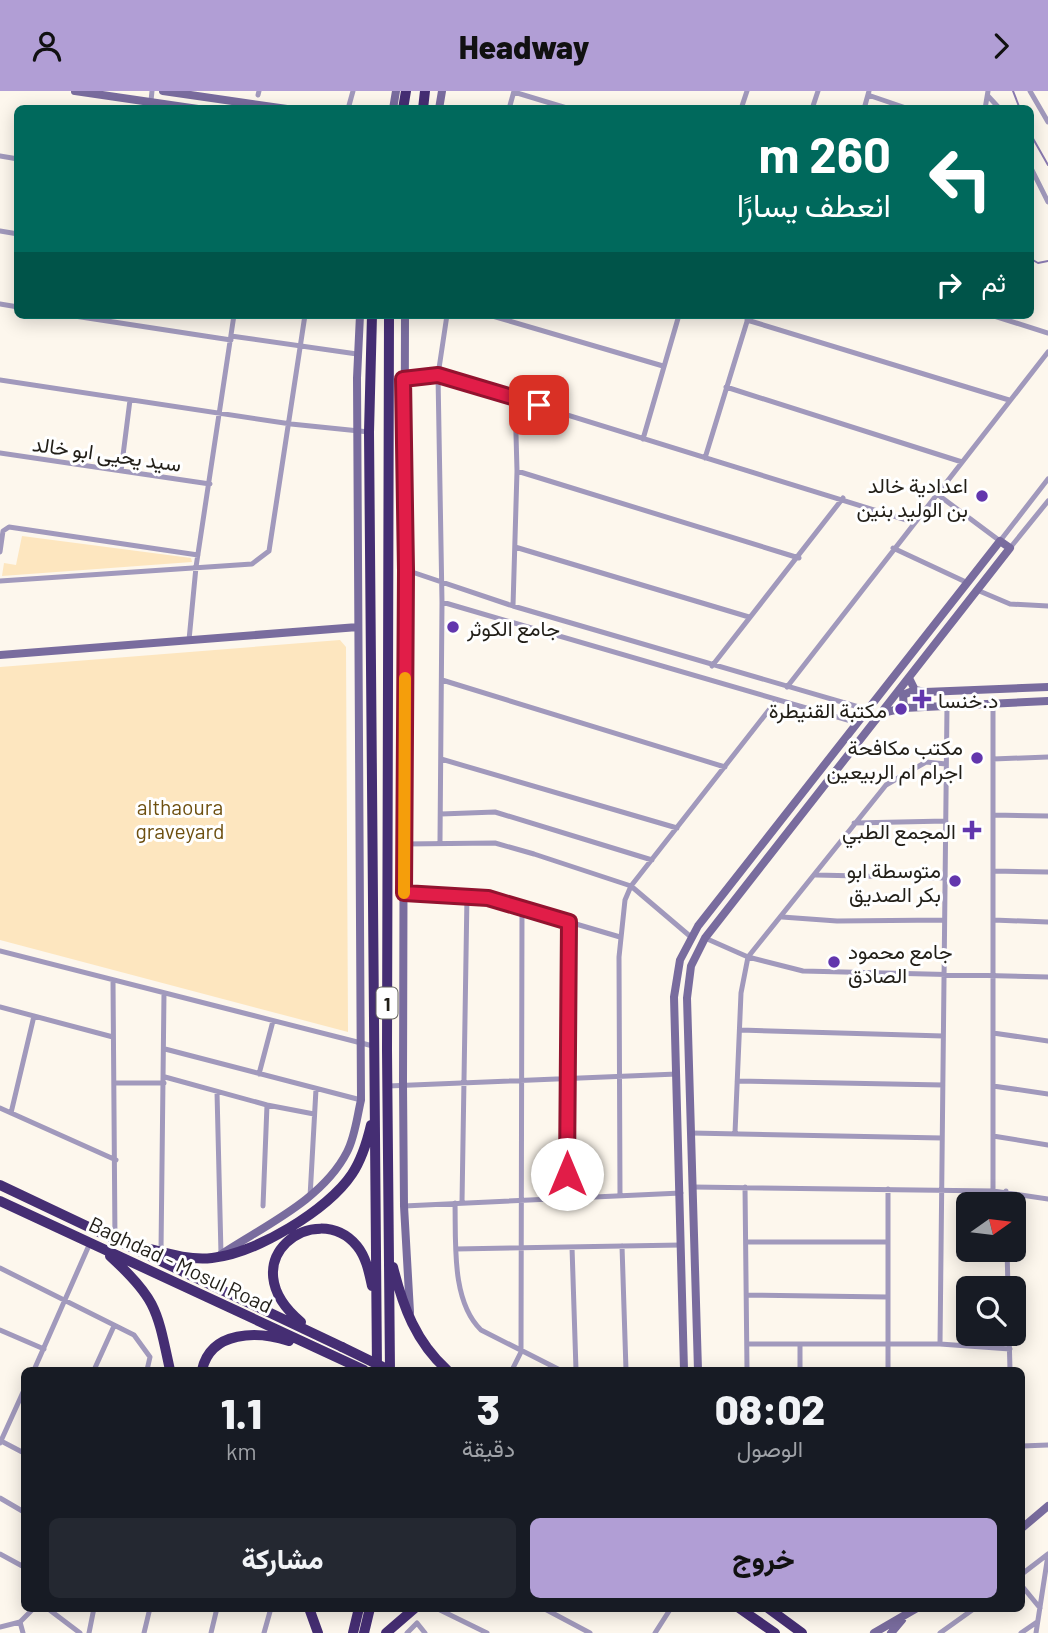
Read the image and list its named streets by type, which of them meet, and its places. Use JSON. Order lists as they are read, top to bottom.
{
  "streets": {
    "highway": ["1", "Baghdad - Mosul Road"],
    "street": ["سيد يحيى ابو خالد"]
  },
  "parks": ["althaoura graveyard"],
  "places": {
    "other": [
      "اعدادية خالد بن الوليد بنين",
      "جامع الكوثر",
      "مكتبة القنيطرة",
      "مكتب مكافحة اجرام ام الربيعين",
      "متوسطة ابو بكر الصديق",
      "جامع محمود الصادق"
    ],
    "health": ["د.خنسا", "المجمع الطبي"]
  },
  "north": "right",
  "page": {
    "header": "Headway",
    "turn": ["260 m", "انعطف يسارًا"],
    "then": "ثم",
    "eta": [
      "08:02",
      "الوصول",
      "3",
      "دقيقة",
      "1.1",
      "km"
    ],
    "buttons": ["خروج", "مشاركة"]
  }
}
